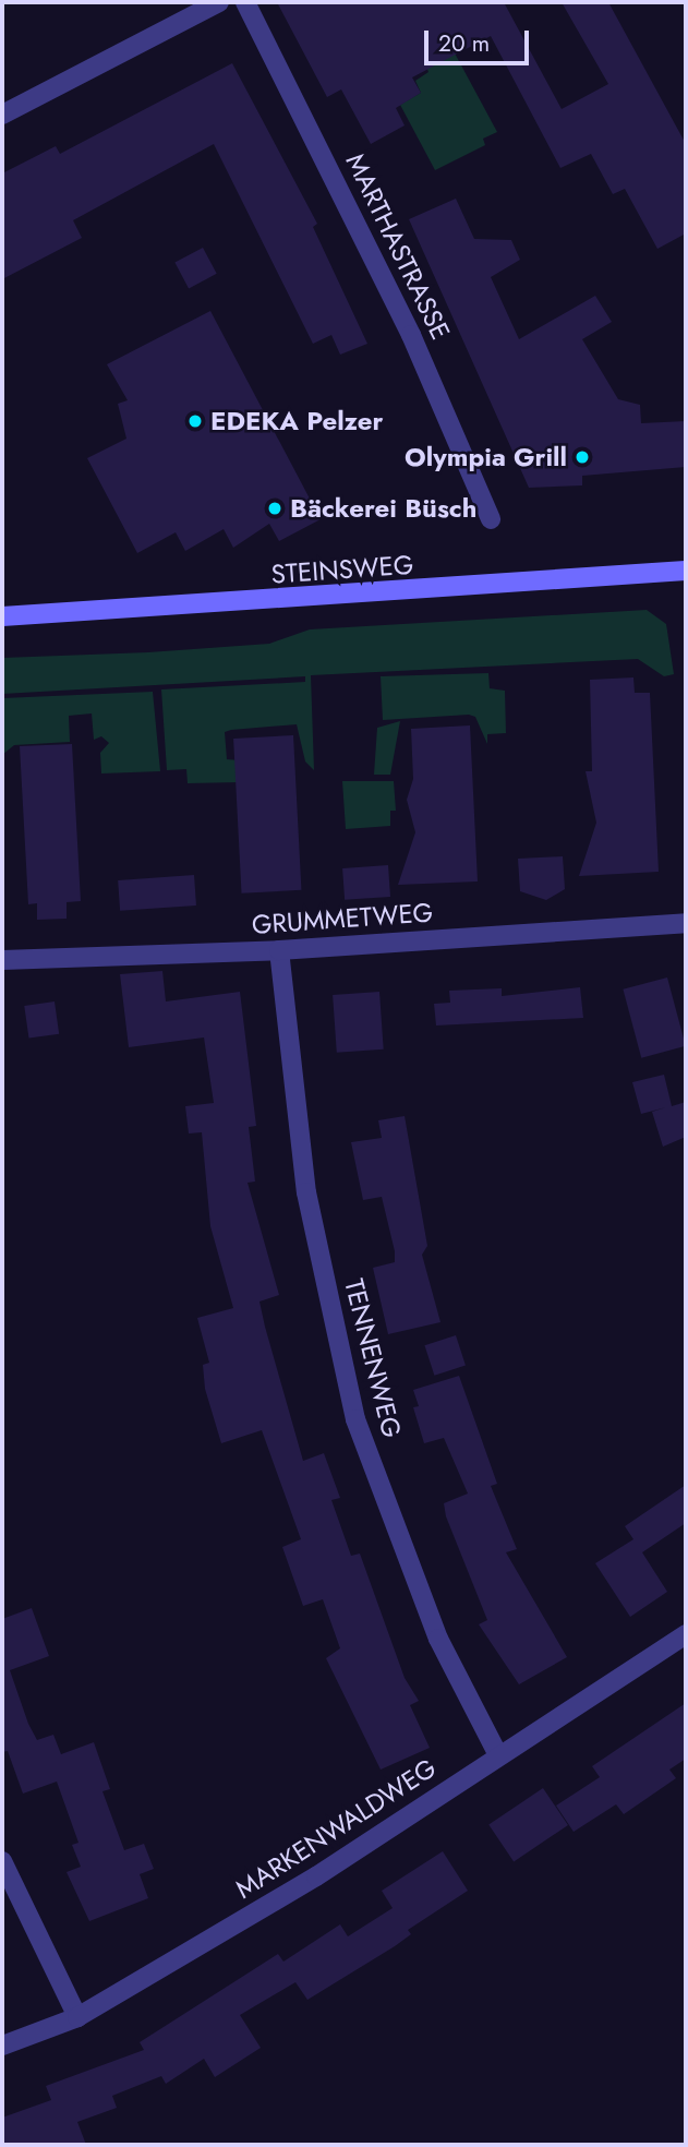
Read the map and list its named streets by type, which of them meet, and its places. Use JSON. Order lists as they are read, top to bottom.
{
  "streets": {
    "main road": ["STEINSWEG"],
    "street": [
      "MARTHASTRASSE",
      "GRUMMETWEG",
      "TENNENWEG",
      "MARKENWALDWEG"
    ]
  },
  "crossings": [
    ["GRUMMETWEG", "TENNENWEG"],
    ["TENNENWEG", "MARKENWALDWEG"]
  ],
  "places": ["EDEKA Pelzer", "Olympia Grill", "Bäckerei Büsch"],
  "scale_bar": "20 m"
}
